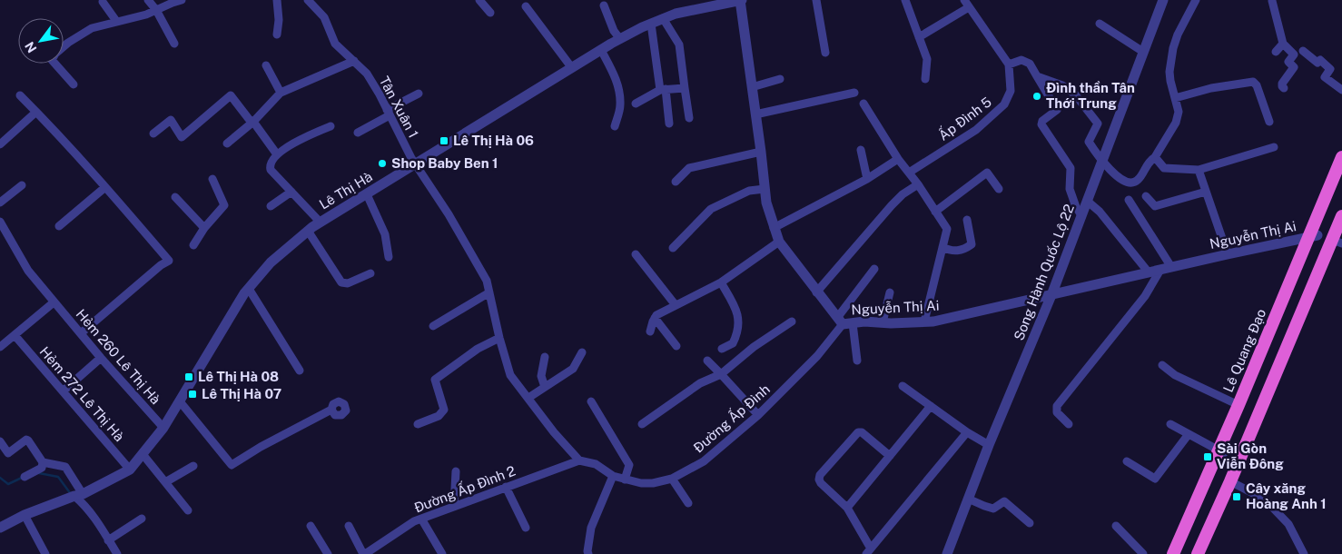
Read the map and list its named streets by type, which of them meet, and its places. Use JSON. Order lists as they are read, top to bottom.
{
  "streets": {
    "highway": ["Lê Quang Đạo"],
    "street": [
      "Tân Xuân 1",
      "Ấp Đình 5",
      "Lê Thị Hà",
      "Nguyễn Thị Ai",
      "Song Hành Quốc Lộ 22",
      "Hẻm 260 Lê Thị Hà",
      "Hẻm 272 Lê Thị Hà",
      "Đường Ấp Đình",
      "Đường Ấp Đình 2"
    ]
  },
  "crossings": [
    ["Tân Xuân 1", "Lê Thị Hà"],
    ["Tân Xuân 1", "Đường Ấp Đình"],
    ["Tân Xuân 1", "Đường Ấp Đình 2"],
    ["Lê Thị Hà", "Nguyễn Thị Ai"],
    ["Lê Thị Hà", "Hẻm 260 Lê Thị Hà"],
    ["Lê Thị Hà", "Hẻm 272 Lê Thị Hà"],
    ["Nguyễn Thị Ai", "Song Hành Quốc Lộ 22"],
    ["Nguyễn Thị Ai", "Lê Quang Đạo"],
    ["Nguyễn Thị Ai", "Đường Ấp Đình"],
    ["Đường Ấp Đình", "Đường Ấp Đình 2"]
  ],
  "places": {
    "other": ["Đình thần Tân Thới Trung", "Shop Baby Ben 1"],
    "transit": [
      "Lê Thị Hà 06",
      "Lê Thị Hà 08",
      "Lê Thị Hà 07",
      "Sài Gòn Viễn Đông",
      "Cây xăng Hoàng Anh 1"
    ]
  },
  "north": "bottom left"
}
